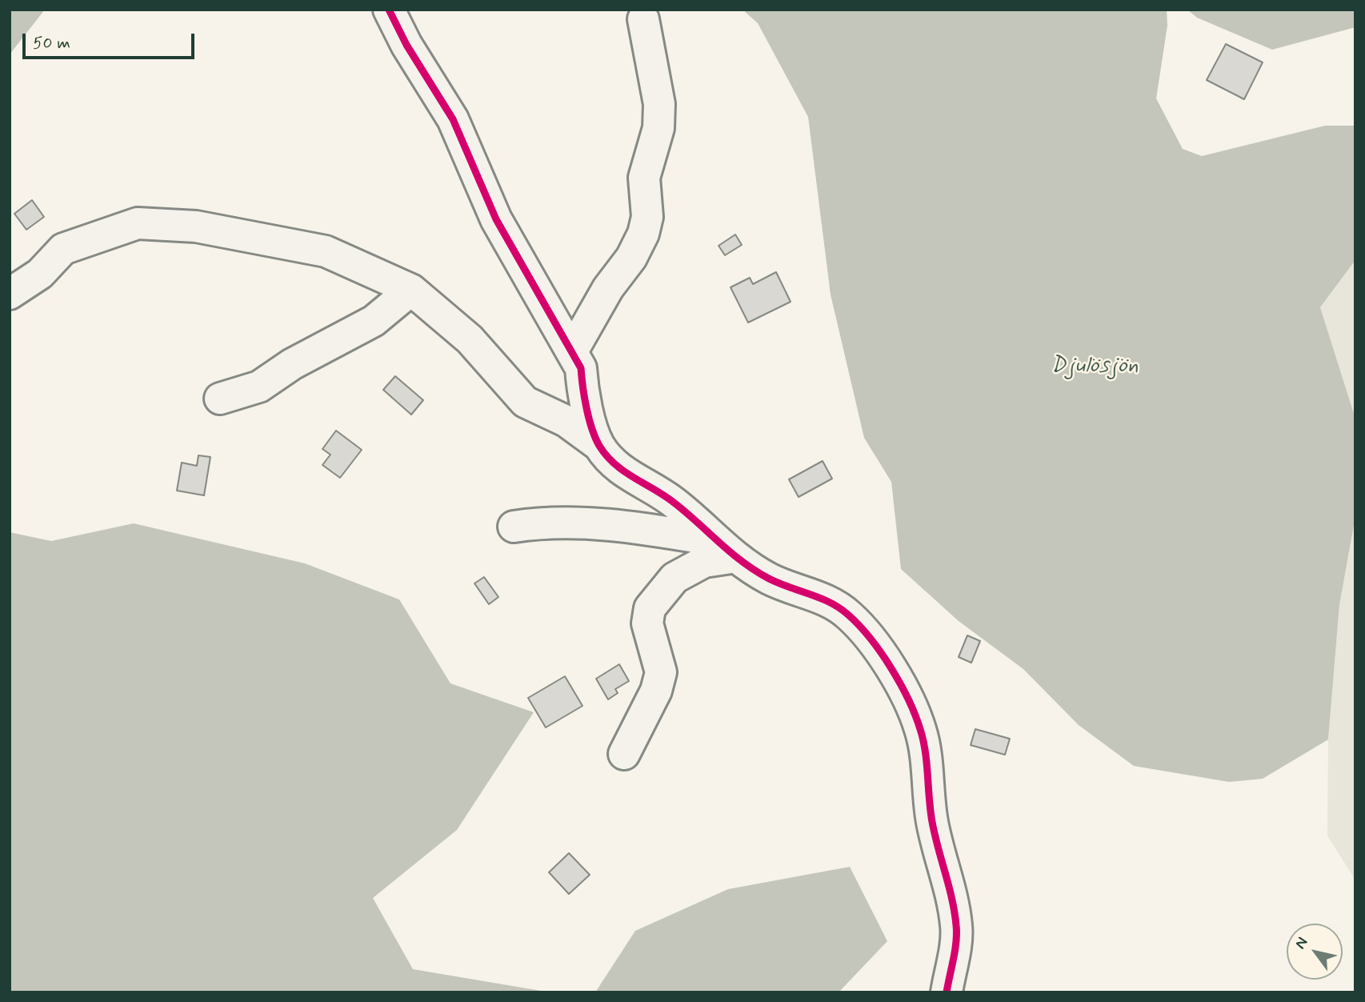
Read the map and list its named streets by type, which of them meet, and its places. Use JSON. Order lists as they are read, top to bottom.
{
  "water": ["Djulösjön"],
  "scale_bar": "50 m",
  "north": "top left"
}
